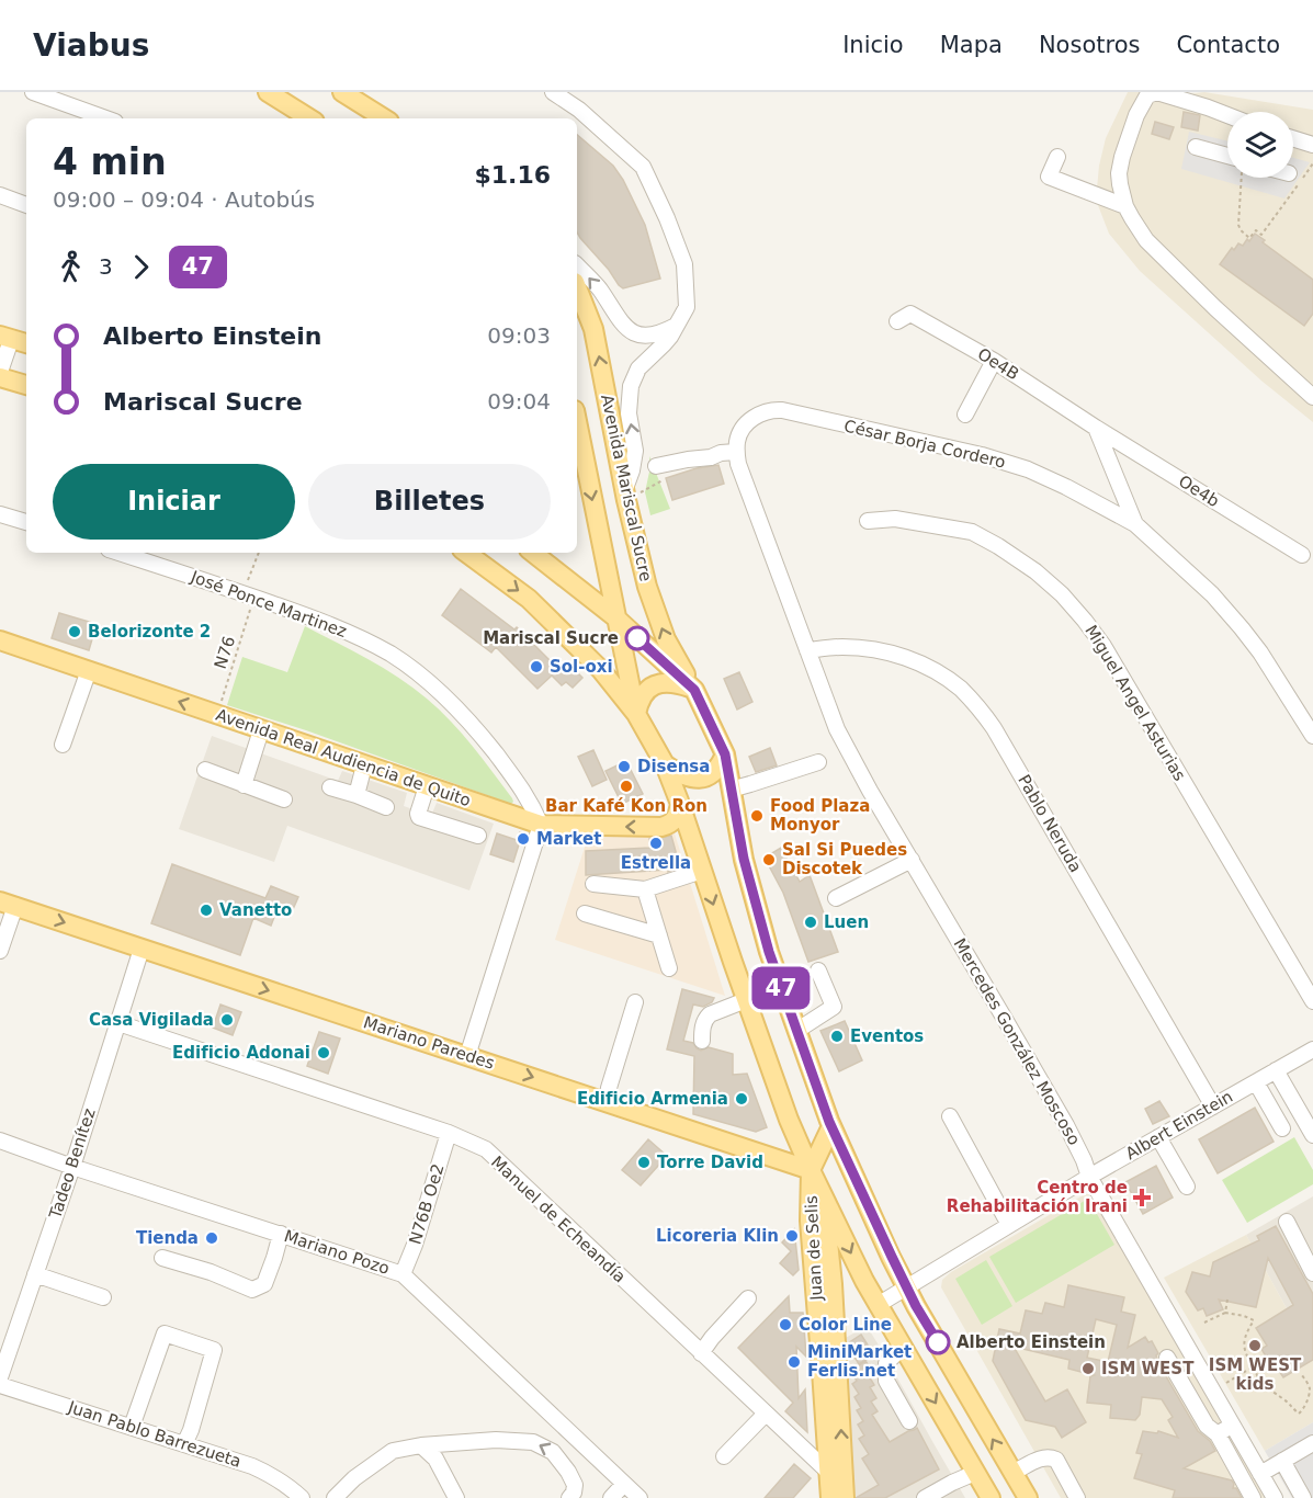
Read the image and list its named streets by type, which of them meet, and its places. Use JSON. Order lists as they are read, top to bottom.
{
  "streets": {
    "main road": [
      "Avenida Mariscal Sucre",
      "Avenida Real Audiencia de Quito",
      "Mariano Paredes",
      "Juan de Selis"
    ],
    "street": [
      "Oe4B",
      "César Borja Cordero",
      "Oe4b",
      "José Ponce Martinez",
      "Miguel Angel Asturias",
      "Pablo Neruda",
      "Mercedes González Moscoso",
      "Albert Einstein",
      "Tadeo Benítez",
      "N76B Oe2",
      "Manuel de Echeandía",
      "Mariano Pozo",
      "Juan Pablo Barrezueta"
    ],
    "path": ["N76"]
  },
  "crossings": [
    ["Oe4B", "Oe4b"],
    ["José Ponce Martinez", "N76"],
    ["José Ponce Martinez", "Avenida Real Audiencia de Quito"],
    ["N76", "Avenida Real Audiencia de Quito"],
    ["Pablo Neruda", "Mercedes González Moscoso"],
    ["Pablo Neruda", "Albert Einstein"],
    ["Mercedes González Moscoso", "Albert Einstein"],
    ["Mariano Paredes", "Tadeo Benítez"],
    ["Mariano Paredes", "Juan de Selis"],
    ["Tadeo Benítez", "Manuel de Echeandía"],
    ["Tadeo Benítez", "Mariano Pozo"],
    ["N76B Oe2", "Manuel de Echeandía"],
    ["N76B Oe2", "Mariano Pozo"],
    ["Manuel de Echeandía", "Juan de Selis"]
  ],
  "one_way": ["Avenida Real Audiencia de Quito", "Mariano Paredes"],
  "places": {
    "other": [
      "Belorizonte 2",
      "Mariscal Sucre",
      "Sol-oxi",
      "Disensa",
      "Bar Kafé Kon Ron",
      "Food Plaza Monyor",
      "Market",
      "Estrella",
      "Sal Si Puedes Discotek",
      "Vanetto",
      "Luen",
      "Casa Vigilada",
      "Eventos",
      "Edificio Adonai",
      "Edificio Armenia",
      "Torre David",
      "Licoreria Klin",
      "Tienda",
      "Color Line",
      "Alberto Einstein",
      "ISM WEST kids",
      "MiniMarket Ferlis.net",
      "ISM WEST"
    ],
    "health": ["Centro de Rehabilitación Irani"]
  },
  "lines": ["bus line 47"],
  "page": {
    "header": "Viabus",
    "nav": [
      "Inicio",
      "Mapa",
      "Nosotros",
      "Contacto"
    ],
    "on_map": "47",
    "heading": ["4 min", "09:00 – 09:04 · Autobús", "$1.16"],
    "legs": ["3", "47"],
    "list": [
      {
        "name": "Alberto Einstein",
        "value": "09:03"
      },
      {
        "name": "Mariscal Sucre",
        "value": "09:04"
      }
    ],
    "buttons": ["Iniciar", "Billetes"]
  }
}
